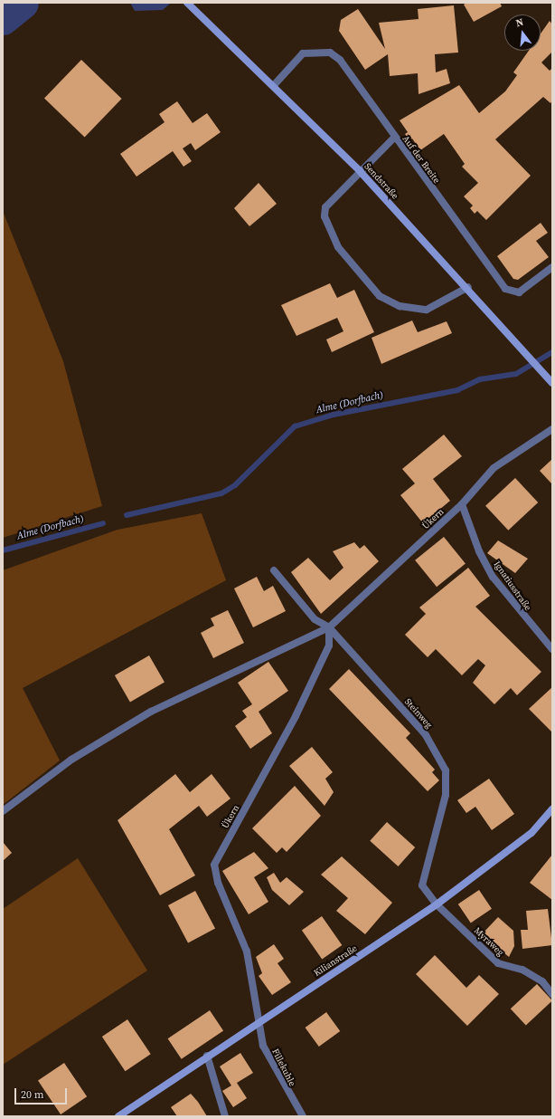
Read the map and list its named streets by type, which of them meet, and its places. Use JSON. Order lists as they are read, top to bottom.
{
  "streets": {
    "main road": ["Sendstraße", "Kilianstraße"],
    "street": [
      "Auf der Breite",
      "Ükern",
      "Ignatiusstraße",
      "Steinweg",
      "Myraweg",
      "Fillekuhle"
    ]
  },
  "crossings": [
    ["Auf der Breite", "Sendstraße"],
    ["Ükern", "Ignatiusstraße"],
    ["Ükern", "Steinweg"],
    ["Ükern", "Kilianstraße"],
    ["Ükern", "Fillekuhle"],
    ["Steinweg", "Myraweg"],
    ["Steinweg", "Kilianstraße"],
    ["Myraweg", "Kilianstraße"],
    ["Kilianstraße", "Fillekuhle"]
  ],
  "water": ["Alme (Dorfbach)"],
  "scale_bar": "20 m",
  "north": "top"
}
